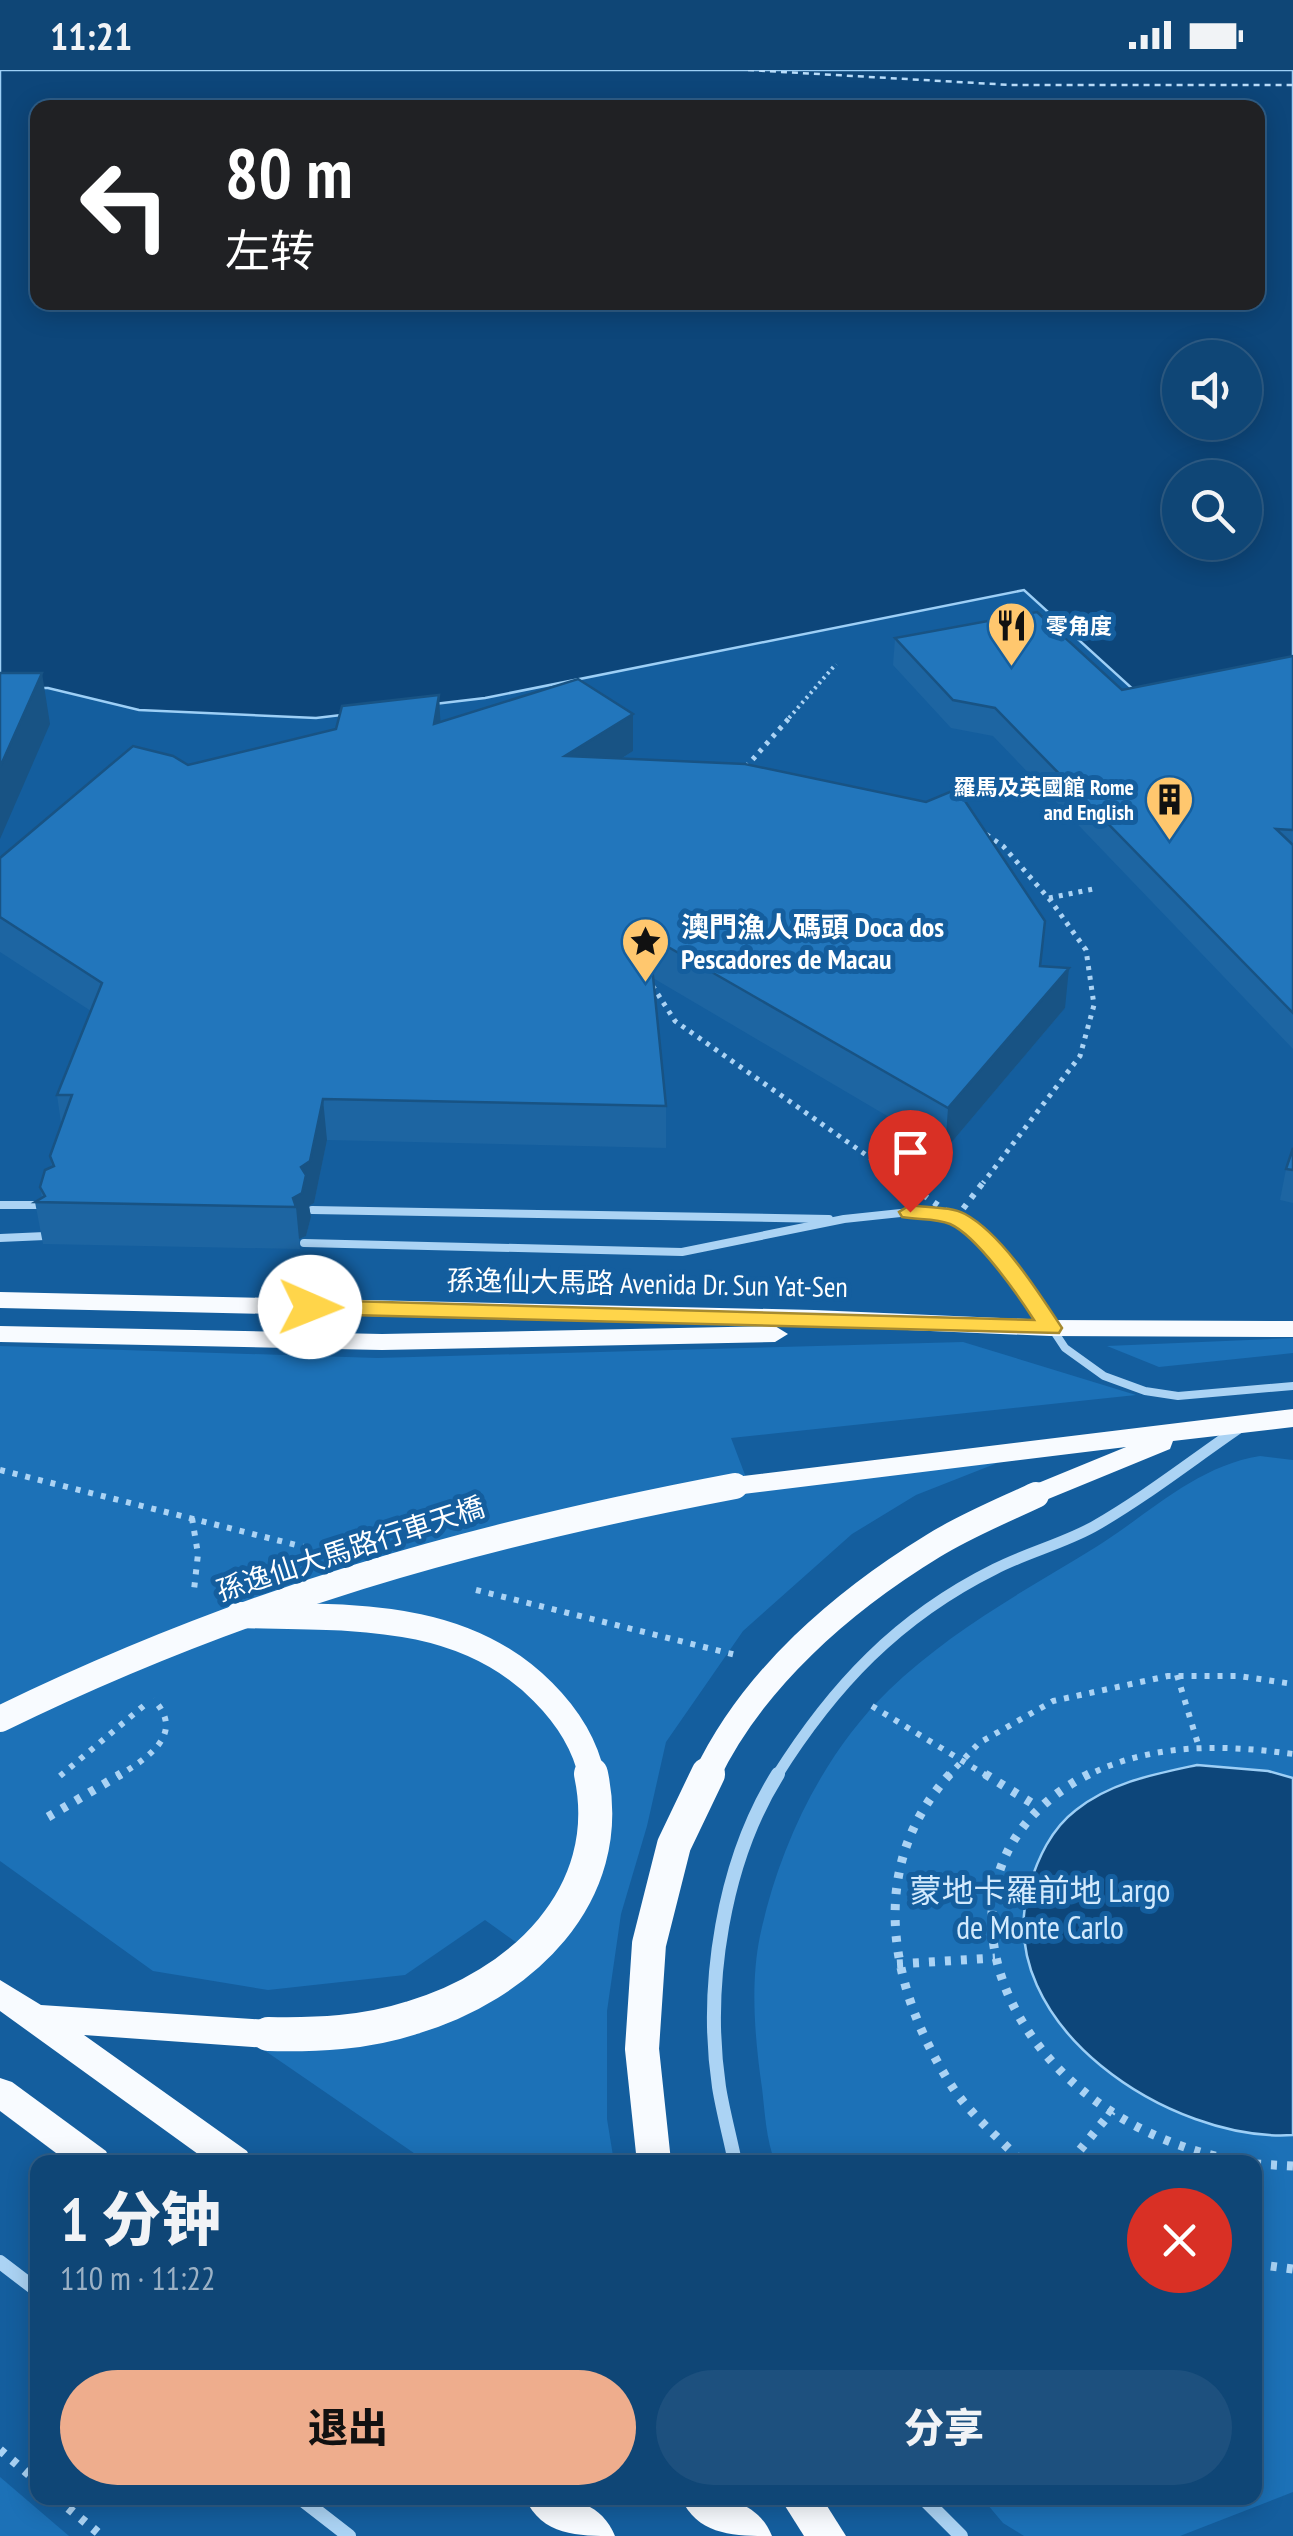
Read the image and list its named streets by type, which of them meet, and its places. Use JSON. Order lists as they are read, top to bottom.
{
  "streets": {
    "main road": ["孫逸仙大馬路 Avenida Dr. Sun Yat-Sen", "孫逸仙大馬路行車天橋"]
  },
  "parks": ["蒙地卡羅前地 Largo de Monte Carlo"],
  "places": {
    "restaurant": ["零角度"],
    "building": ["羅馬及英國館 Rome and English"],
    "place": ["澳門漁人碼頭 Doca dos Pescadores de Macau"]
  },
  "page": {
    "status": "11:21",
    "turn": ["80 m", "左转"],
    "heading": ["1 分钟", "110 m · 11:22"],
    "buttons": ["退出", "分享"]
  }
}
